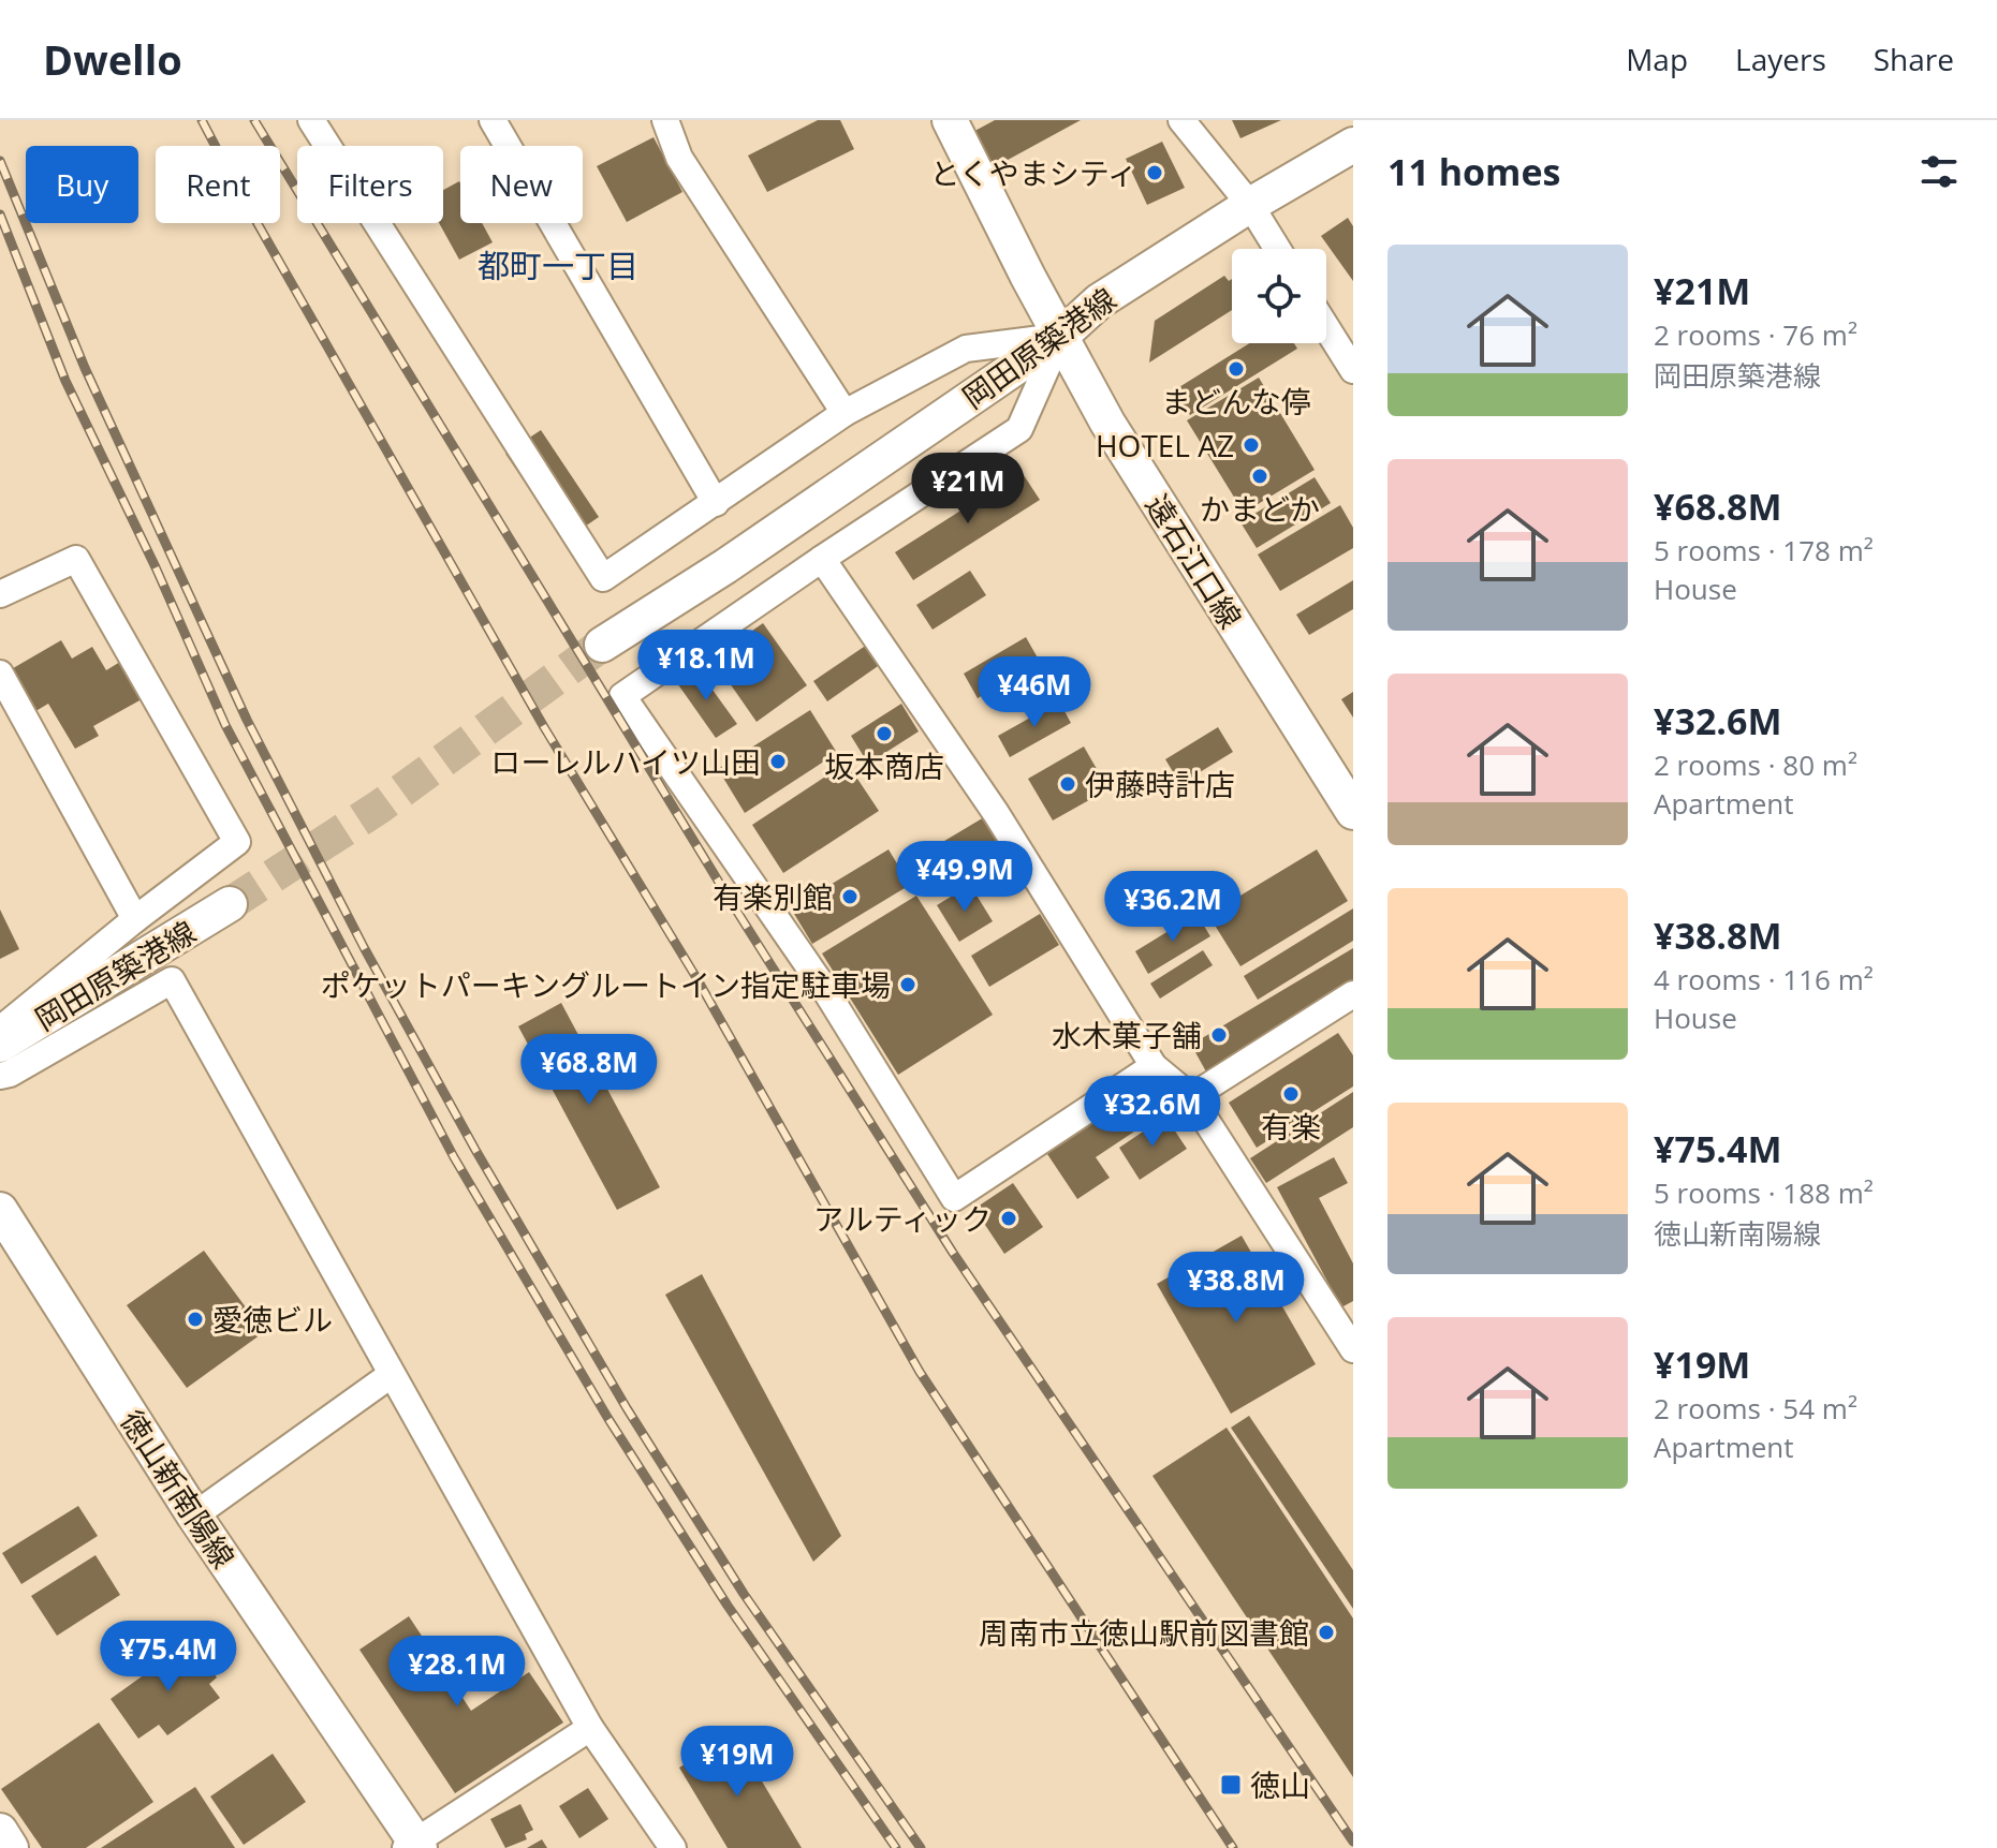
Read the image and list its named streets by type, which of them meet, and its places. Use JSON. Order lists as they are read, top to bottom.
{
  "streets": {
    "street": ["岡田原築港線", "遠石江口線", "徳山新南陽線"]
  },
  "crossings": [
    ["岡田原築港線", "遠石江口線"]
  ],
  "districts": ["都町一丁目"],
  "places": {
    "other": [
      "とくやまシティ",
      "まどんな停",
      "HOTEL AZ",
      "かまどか",
      "坂本商店",
      "ローレルハイツ山田",
      "伊藤時計店",
      "有楽別館",
      "ポケットパーキングルートイン指定駐車場",
      "水木菓子舗",
      "有楽",
      "アルティック",
      "愛徳ビル",
      "周南市立徳山駅前図書館"
    ],
    "transit": ["徳山"]
  },
  "page": {
    "header": "Dwello",
    "nav": ["Map", "Layers", "Share"],
    "heading": "11 homes",
    "chip": [
      "Buy",
      "Rent",
      "Filters",
      "New"
    ],
    "list": [
      {
        "name": "¥21M",
        "note": "2 rooms · 76 m² · 岡田原築港線"
      },
      {
        "name": "¥68.8M",
        "note": "5 rooms · 178 m² · House"
      },
      {
        "name": "¥32.6M",
        "note": "2 rooms · 80 m² · Apartment"
      },
      {
        "name": "¥38.8M",
        "note": "4 rooms · 116 m² · House"
      },
      {
        "name": "¥75.4M",
        "note": "5 rooms · 188 m² · 徳山新南陽線"
      },
      {
        "name": "¥19M",
        "note": "2 rooms · 54 m² · Apartment"
      }
    ],
    "price": [
      "¥21M",
      "¥18.1M",
      "¥46M",
      "¥49.9M",
      "¥36.2M",
      "¥68.8M",
      "¥32.6M",
      "¥38.8M",
      "¥75.4M",
      "¥28.1M",
      "¥19M"
    ]
  }
}
